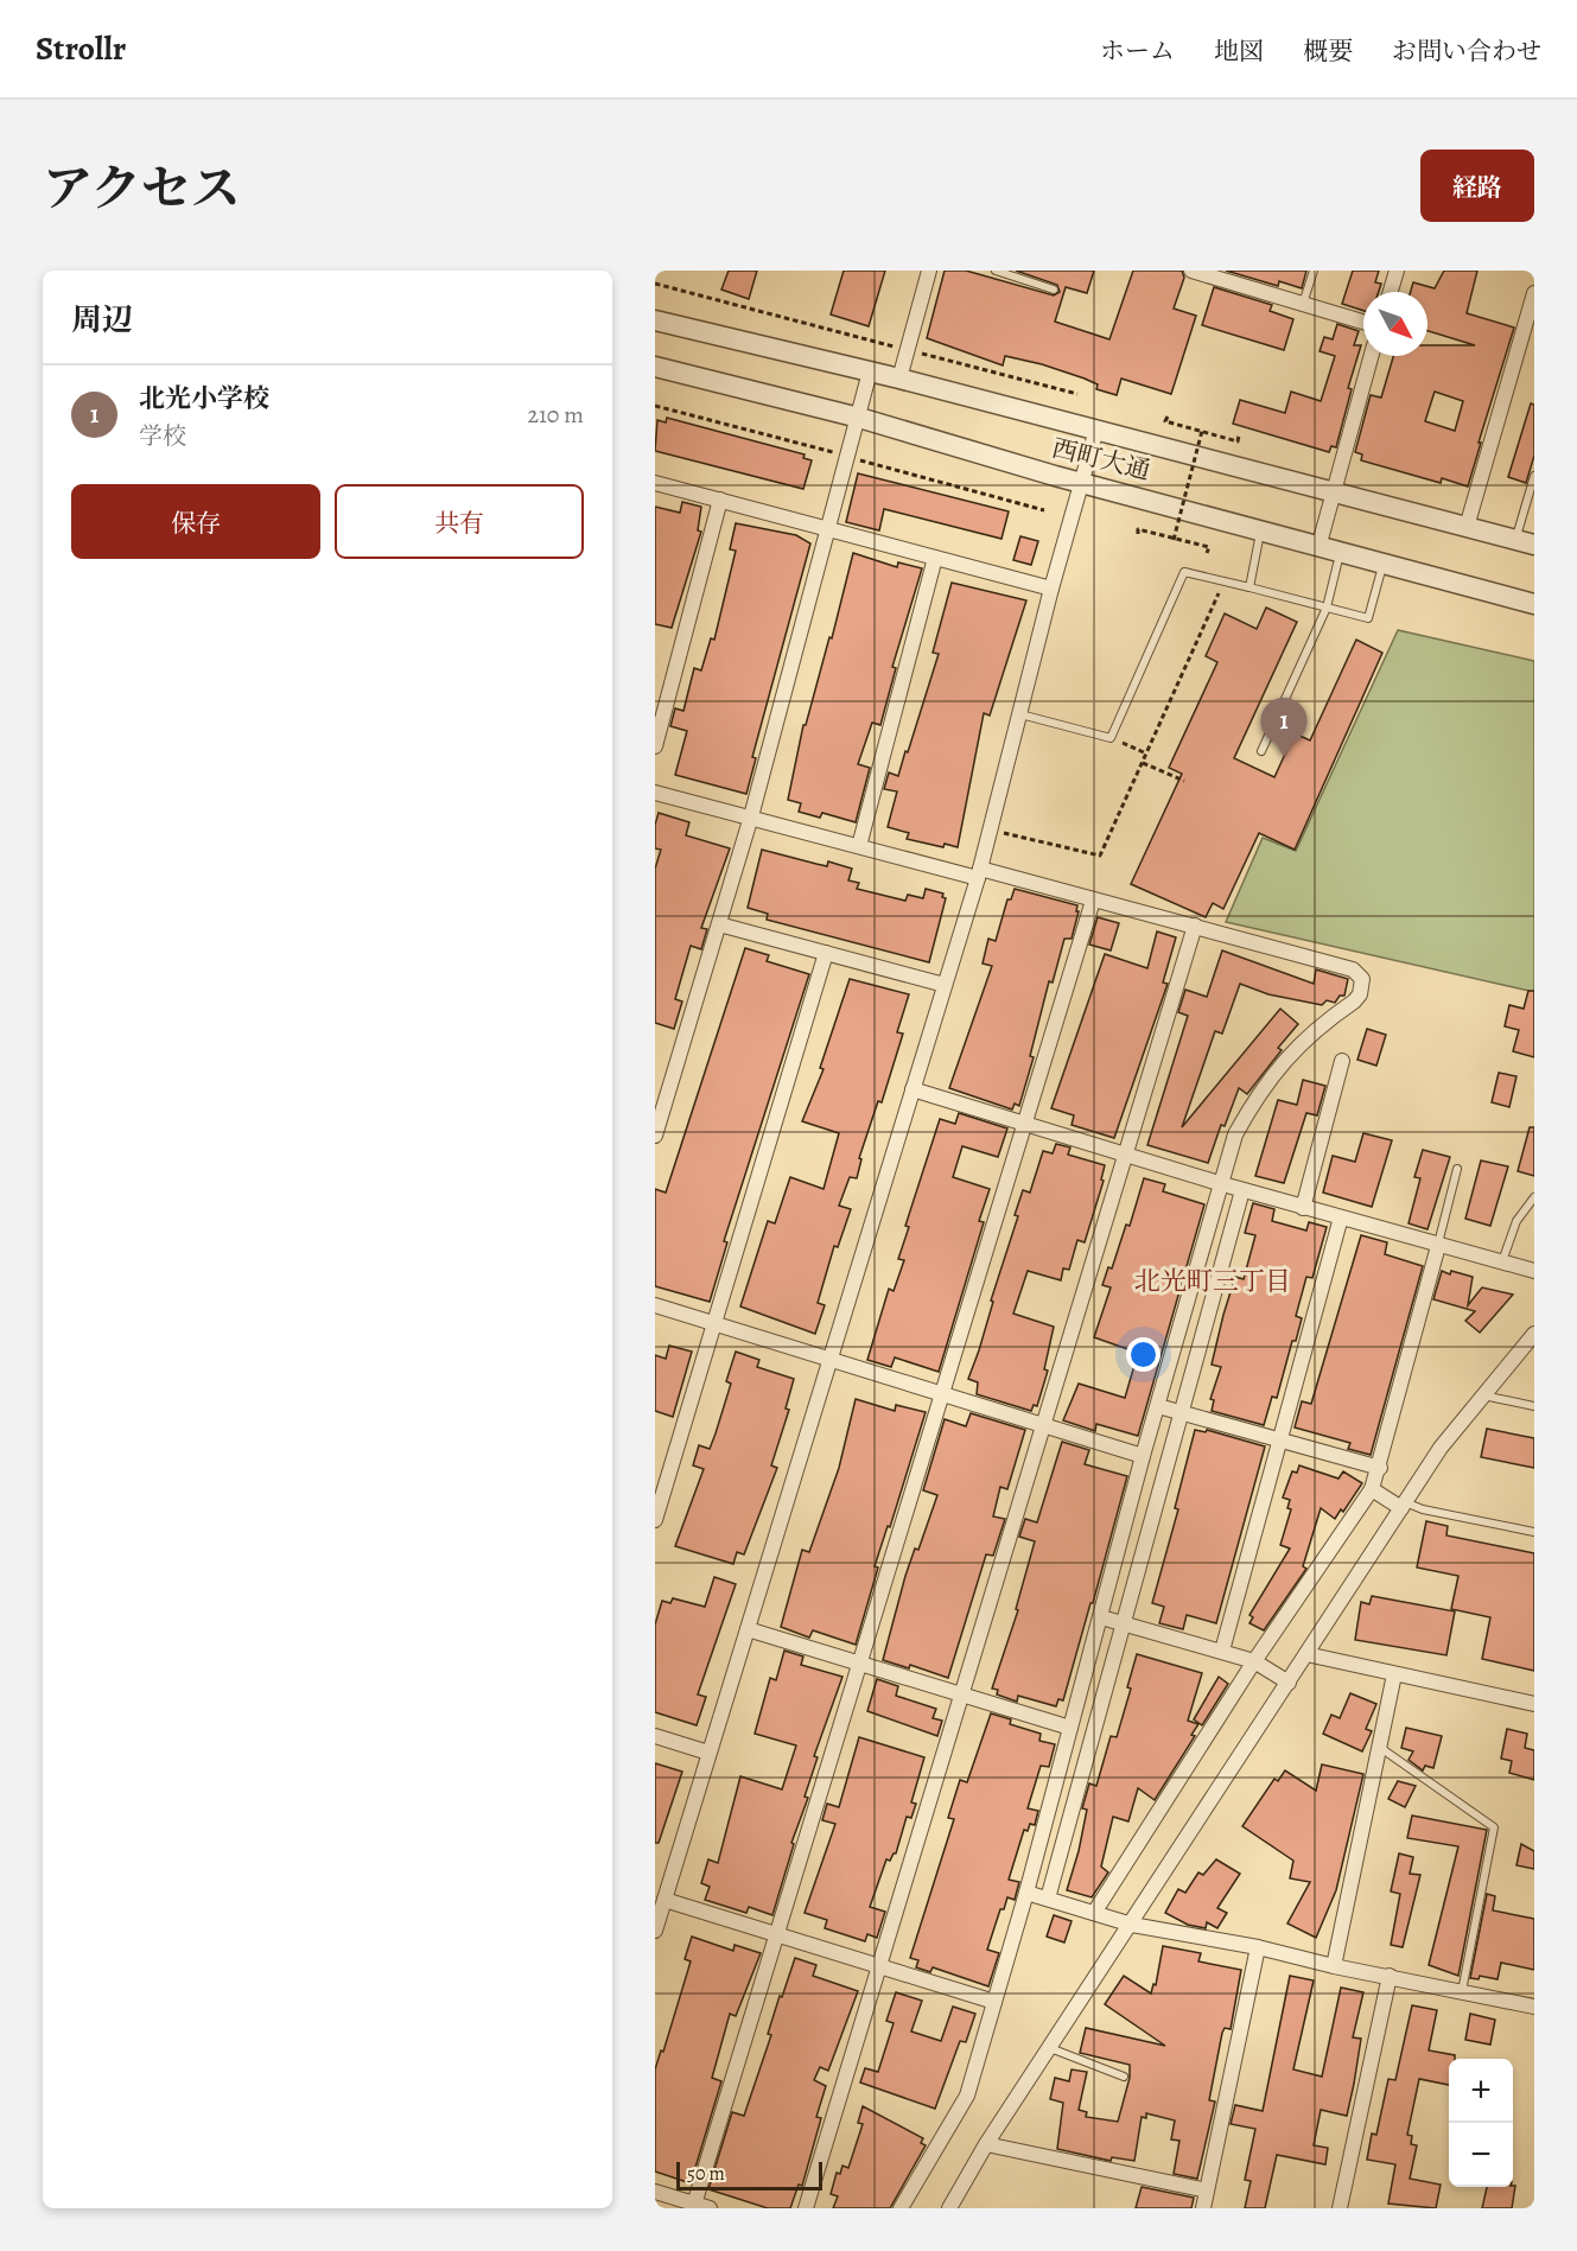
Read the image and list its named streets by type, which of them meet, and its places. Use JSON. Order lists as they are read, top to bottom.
{
  "streets": {
    "street": ["西町大通"]
  },
  "districts": ["北光町三丁目"],
  "scale_bar": "50 m",
  "north": "bottom right",
  "page": {
    "header": "Strollr",
    "nav": [
      "ホーム",
      "地図",
      "概要",
      "お問い合わせ"
    ],
    "title": "アクセス",
    "buttons": [
      "経路",
      ["保存", "共有"]
    ],
    "heading": "周辺",
    "list": [
      {
        "mark": "1",
        "name": "北光小学校",
        "note": "学校",
        "value": "210 m"
      }
    ],
    "pins": "1",
    "map_buttons": ["+", "−"],
    "scale": "50 m"
  }
}
